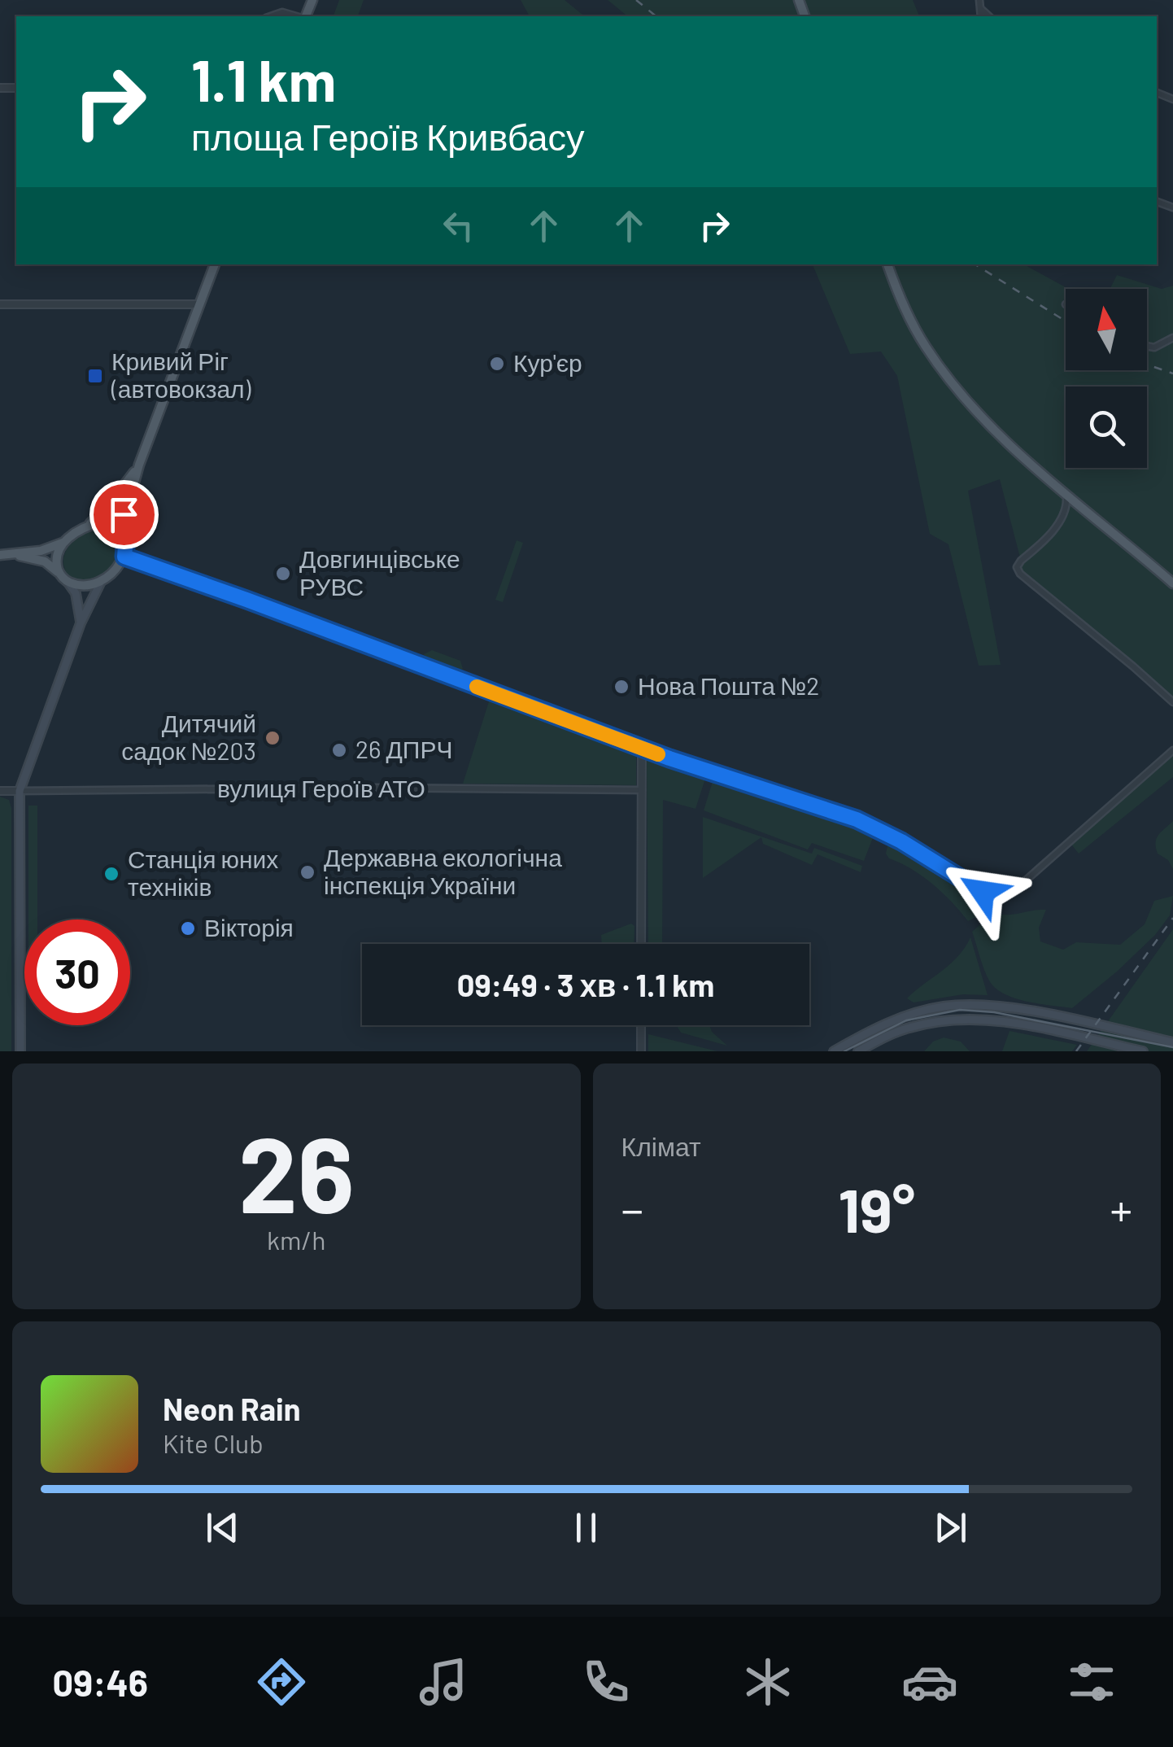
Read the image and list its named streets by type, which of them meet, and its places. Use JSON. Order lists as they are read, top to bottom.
{
  "streets": {
    "street": ["вулиця Героїв АТО"]
  },
  "places": {
    "other": [
      "Кур'єр",
      "Довгинцівське РУВС",
      "Нова Пошта №2",
      "Дитячий садок №203",
      "26 ДПРЧ",
      "Державна екологічна інспекція України",
      "Станція юних техніків",
      "Вікторія"
    ],
    "transit": ["Кривий Ріг (автовокзал)"]
  },
  "north": "top",
  "page": {
    "turn": ["1.1 km", "площа Героїв Кривбасу"],
    "limit": "30",
    "trip": "09:49 · 3 хв · 1.1 km",
    "tile": [
      ["26", "km/h"],
      "Клімат"
    ],
    "heat": ["−", "19°", "+"],
    "song": ["Neon Rain", "Kite Club"],
    "tabs": "09:46"
  }
}
